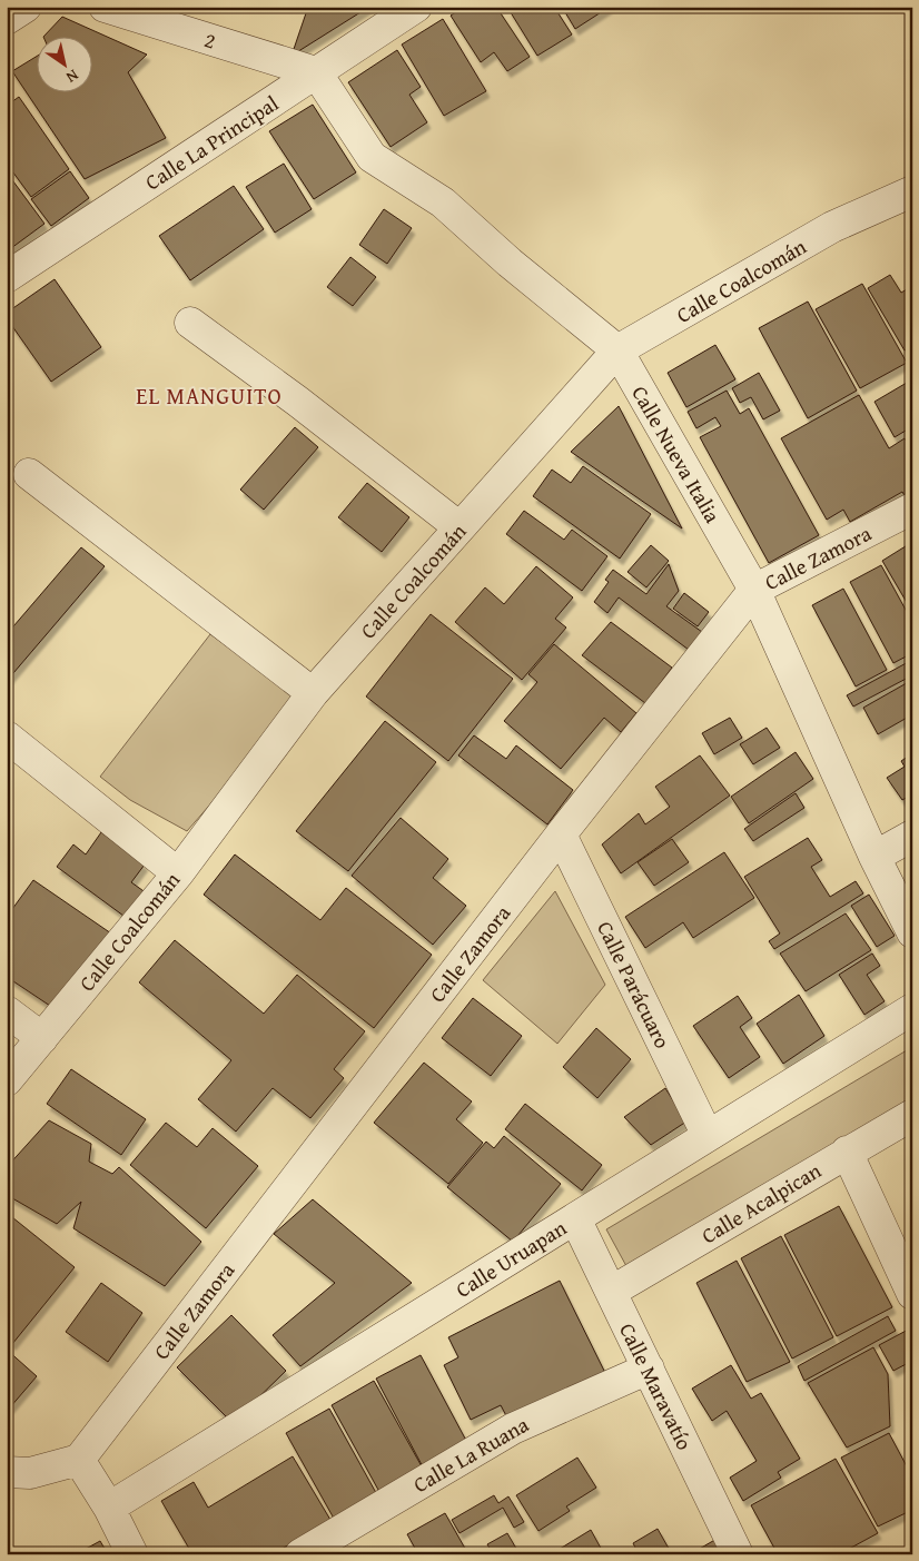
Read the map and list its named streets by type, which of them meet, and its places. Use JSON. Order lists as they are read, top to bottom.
{
  "streets": {
    "street": [
      "2",
      "Calle La Principal",
      "Calle Coalcomán",
      "Calle Nueva Italia",
      "Calle Zamora",
      "Calle Parácuaro",
      "Calle Acalpican",
      "Calle Uruapan",
      "Calle Maravatío",
      "Calle La Ruana"
    ]
  },
  "crossings": [
    ["2", "Calle La Principal"],
    ["2", "Calle Nueva Italia"],
    ["Calle La Principal", "Calle Nueva Italia"],
    ["Calle Coalcomán", "Calle Nueva Italia"],
    ["Calle Nueva Italia", "Calle Zamora"],
    ["Calle Zamora", "Calle Parácuaro"],
    ["Calle Parácuaro", "Calle Uruapan"],
    ["Calle Acalpican", "Calle Maravatío"],
    ["Calle Uruapan", "Calle Maravatío"],
    ["Calle Maravatío", "Calle La Ruana"]
  ],
  "districts": ["EL MANGUITO"],
  "north": "bottom right"
}
